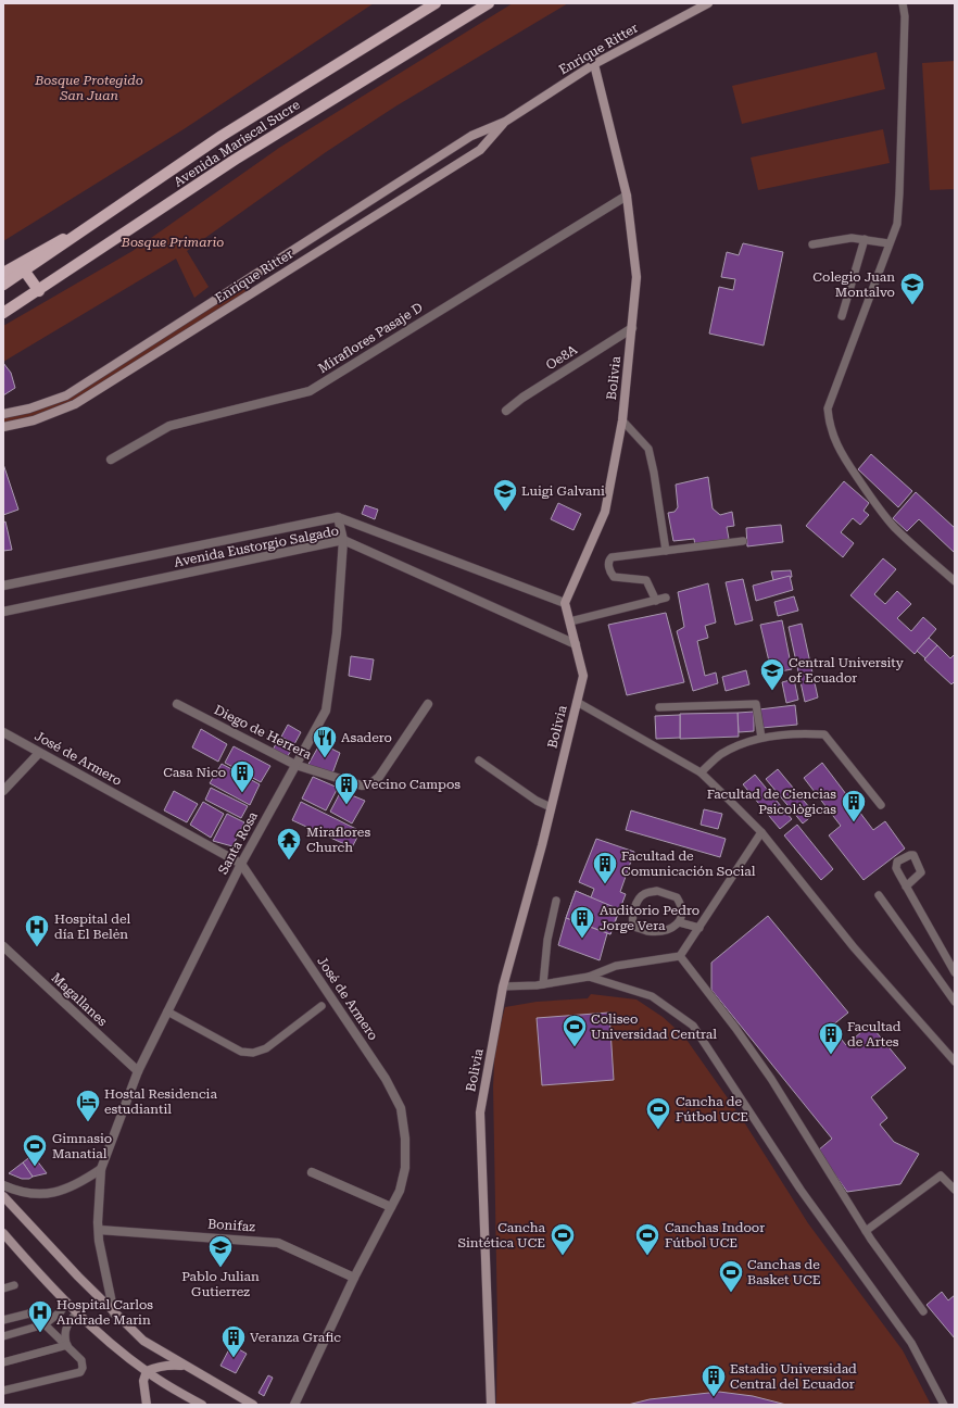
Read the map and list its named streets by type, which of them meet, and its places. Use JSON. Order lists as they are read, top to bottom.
{
  "streets": {
    "main road": ["Avenida Mariscal Sucre"],
    "street": [
      "Enrique Ritter",
      "Miraflores Pasaje D",
      "Oe8A",
      "Bolivia",
      "Avenida Eustorgio Salgado",
      "Diego de Herrera",
      "José de Armero",
      "Santa Rosa",
      "Magallanes",
      "Bonifaz"
    ]
  },
  "crossings": [
    ["Enrique Ritter", "Bolivia"],
    ["Miraflores Pasaje D", "Bolivia"],
    ["Oe8A", "Bolivia"],
    ["Bolivia", "Avenida Eustorgio Salgado"],
    ["Avenida Eustorgio Salgado", "Santa Rosa"],
    ["Diego de Herrera", "Santa Rosa"],
    ["José de Armero", "Santa Rosa"],
    ["José de Armero", "Bonifaz"],
    ["Santa Rosa", "Magallanes"],
    ["Santa Rosa", "Bonifaz"]
  ],
  "parks": ["Bosque Protegido San Juan", "Bosque Primario"],
  "places": {
    "school or university": [
      "Colegio Juan Montalvo",
      "Luigi Galvani",
      "Central University of Ecuador",
      "Pablo Julian Gutierrez"
    ],
    "restaurant": ["Asadero"],
    "building": [
      "Casa Nico",
      "Vecino Campos",
      "Facultad de Ciencias Psicològicas",
      "Facultad de Comunicación Social",
      "Auditorio Pedro Jorge Vera",
      "Facultad de Artes",
      "Veranza Grafic",
      "Estadio Universidad Central del Ecuador"
    ],
    "temple": ["Miraflores Church"],
    "hospital": ["Hospital del día El Belėn", "Hospital Carlos Andrade Marin"],
    "sports": [
      "Coliseo Universidad Central",
      "Cancha de Fútbol UCE",
      "Gimnasio Manatial",
      "Cancha Sintética UCE",
      "Canchas Indoor Fútbol UCE",
      "Canchas de Basket UCE"
    ],
    "hotel": ["Hostal Residencia estudiantil"]
  }
}
